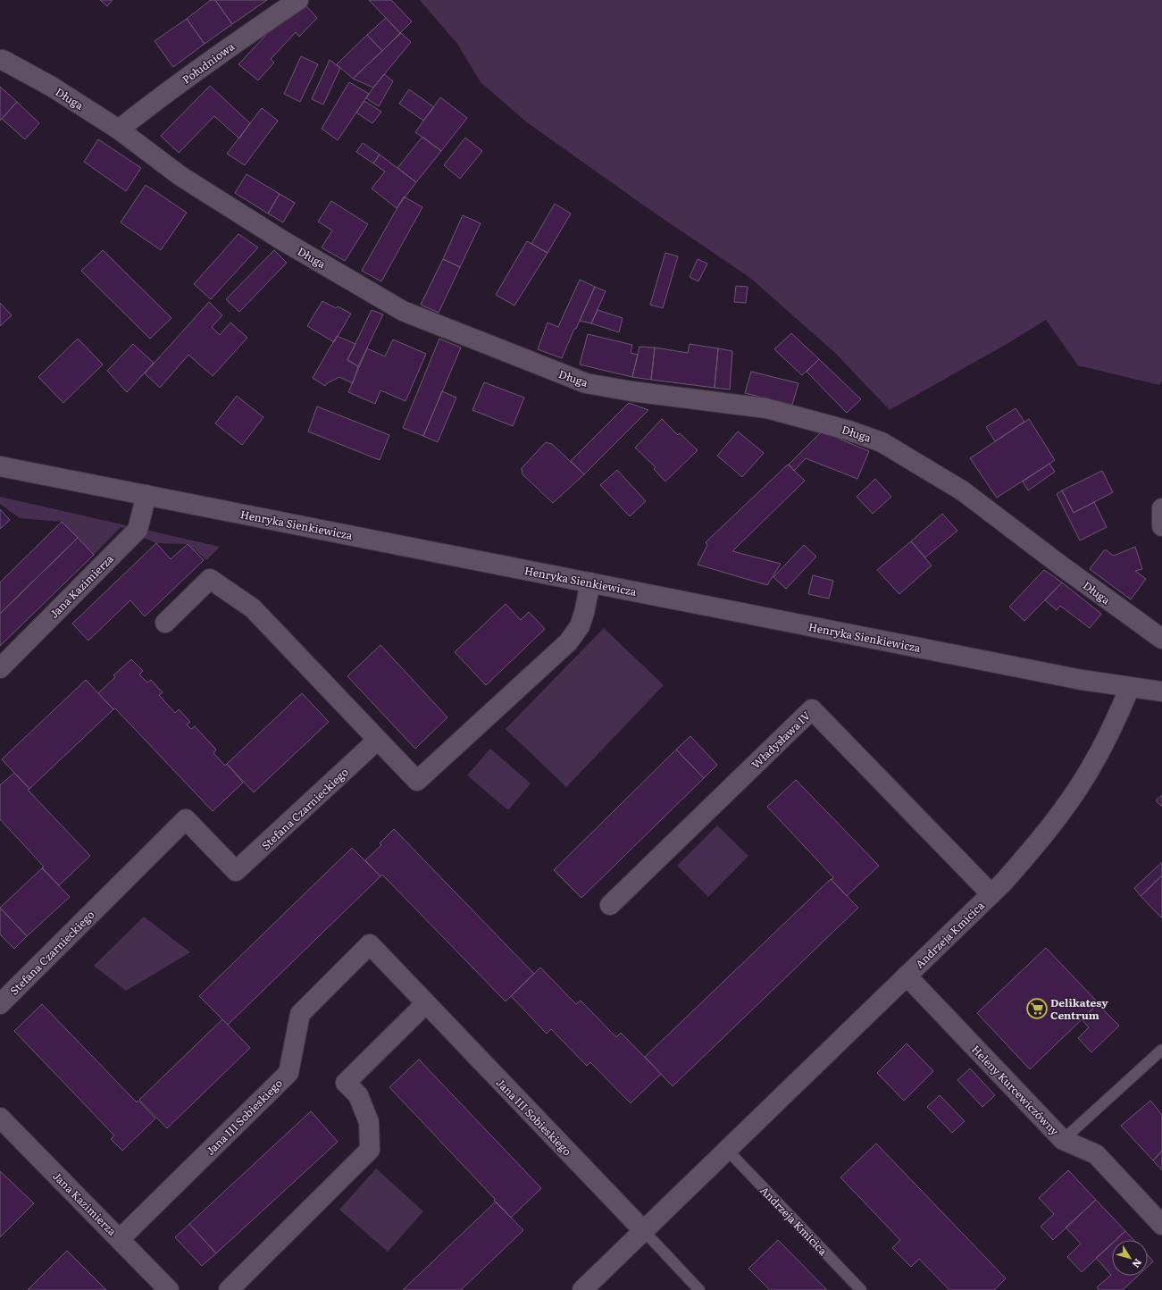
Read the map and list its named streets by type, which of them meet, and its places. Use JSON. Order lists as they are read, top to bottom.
{
  "streets": {
    "street": [
      "Południowa",
      "Długa",
      "Henryka Sienkiewicza",
      "Jana Kazimierza",
      "Władysława IV",
      "Stefana Czarnieckiego",
      "Andrzeja Kmicica",
      "Heleny Kurcewiczówny",
      "Jana III Sobieskiego"
    ]
  },
  "crossings": [
    ["Południowa", "Długa"],
    ["Henryka Sienkiewicza", "Jana Kazimierza"],
    ["Henryka Sienkiewicza", "Andrzeja Kmicica"],
    ["Jana Kazimierza", "Jana III Sobieskiego"],
    ["Władysława IV", "Andrzeja Kmicica"],
    ["Andrzeja Kmicica", "Heleny Kurcewiczówny"],
    ["Andrzeja Kmicica", "Jana III Sobieskiego"]
  ],
  "places": {
    "supermarket": ["Delikatesy Centrum"]
  },
  "north": "bottom right"
}
